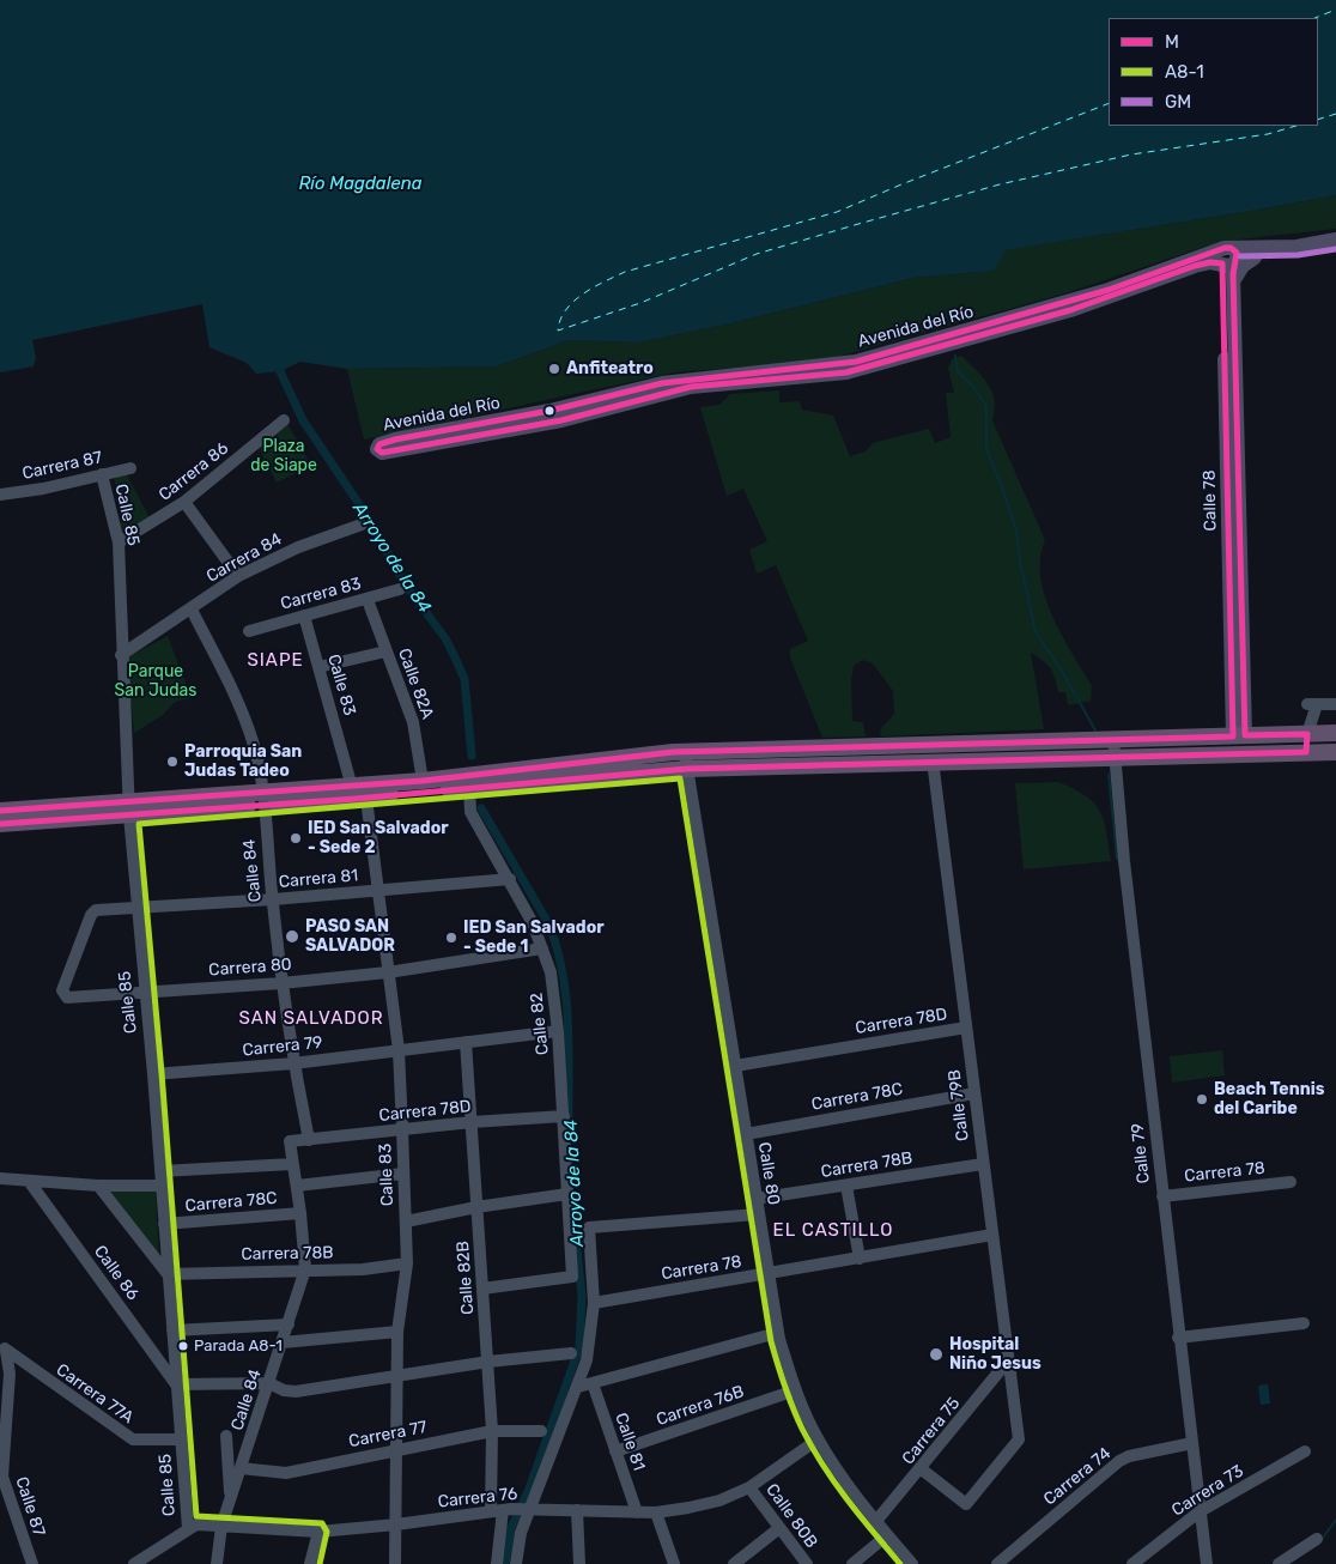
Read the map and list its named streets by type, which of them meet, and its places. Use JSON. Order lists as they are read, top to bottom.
{
  "streets": {
    "main road": ["Avenida del Río", "Calle 78"],
    "street": [
      "Carrera 87",
      "Carrera 86",
      "Calle 85",
      "Carrera 84",
      "Carrera 83",
      "Calle 82A",
      "Calle 83",
      "Calle 84",
      "Carrera 81",
      "Carrera 80",
      "Carrera 78D",
      "Calle 82",
      "Carrera 79",
      "Carrera 78C",
      "Calle 79B",
      "Calle 79",
      "Carrera 78B",
      "Carrera 78",
      "Calle 80",
      "Calle 86",
      "Calle 82B",
      "Carrera 77A",
      "Carrera 76B",
      "Carrera 75",
      "Carrera 77",
      "Calle 81",
      "Carrera 74",
      "Carrera 73",
      "Carrera 76",
      "Calle 87",
      "Calle 80B"
    ]
  },
  "crossings": [
    ["Avenida del Río", "Calle 78"],
    ["Carrera 87", "Calle 85"],
    ["Carrera 86", "Calle 85"],
    ["Calle 85", "Carrera 84"],
    ["Calle 85", "Carrera 81"],
    ["Calle 85", "Carrera 80"],
    ["Calle 85", "Carrera 79"],
    ["Calle 85", "Carrera 78C"],
    ["Calle 85", "Carrera 78B"],
    ["Calle 85", "Calle 86"],
    ["Calle 85", "Carrera 77A"],
    ["Calle 85", "Carrera 76"],
    ["Carrera 84", "Calle 84"],
    ["Carrera 83", "Calle 82A"],
    ["Carrera 83", "Calle 83"],
    ["Calle 83", "Carrera 81"],
    ["Calle 83", "Carrera 80"],
    ["Calle 83", "Carrera 78D"],
    ["Calle 83", "Carrera 79"],
    ["Calle 83", "Carrera 78C"],
    ["Calle 83", "Carrera 78B"],
    ["Calle 83", "Carrera 77"],
    ["Calle 83", "Carrera 76"],
    ["Calle 84", "Carrera 81"],
    ["Calle 84", "Carrera 80"],
    ["Calle 84", "Carrera 78D"],
    ["Calle 84", "Carrera 79"],
    ["Calle 84", "Carrera 78C"],
    ["Calle 84", "Carrera 78B"],
    ["Calle 84", "Carrera 77"],
    ["Calle 84", "Carrera 76"],
    ["Carrera 81", "Carrera 80"],
    ["Carrera 81", "Calle 82"],
    ["Carrera 80", "Calle 82"],
    ["Carrera 78D", "Calle 82"],
    ["Carrera 78D", "Calle 79B"],
    ["Carrera 78D", "Calle 80"],
    ["Carrera 78D", "Calle 82B"],
    ["Calle 82", "Carrera 79"],
    ["Calle 82", "Calle 82B"],
    ["Carrera 79", "Calle 82B"],
    ["Carrera 78C", "Calle 79B"],
    ["Carrera 78C", "Calle 80"],
    ["Calle 79B", "Carrera 78B"],
    ["Calle 79B", "Carrera 78"],
    ["Calle 79B", "Carrera 75"],
    ["Calle 79", "Carrera 78"],
    ["Calle 79", "Carrera 74"],
    ["Calle 79", "Carrera 73"],
    ["Carrera 78B", "Calle 80"],
    ["Carrera 78", "Calle 80"],
    ["Calle 80", "Carrera 76B"],
    ["Calle 80", "Carrera 75"],
    ["Calle 80", "Carrera 76"],
    ["Calle 82B", "Carrera 77"],
    ["Calle 82B", "Carrera 76"],
    ["Carrera 77A", "Calle 87"],
    ["Carrera 76B", "Calle 81"],
    ["Calle 81", "Carrera 76"],
    ["Carrera 76", "Calle 80B"]
  ],
  "districts": ["SIAPE", "SAN SALVADOR", "EL CASTILLO"],
  "water": ["Río Magdalena", "Arroyo de la 84"],
  "parks": ["Plaza de Siape", "Parque San Judas"],
  "places": [
    "Anfiteatro",
    "Parroquia San Judas Tadeo",
    "IED San Salvador - Sede 2",
    "PASO SAN SALVADOR",
    "IED San Salvador - Sede 1",
    "Beach Tennis del Caribe",
    "Parada A8-1",
    "Hospital Niño Jesus"
  ],
  "lines": ["transit line M", "transit line GM", "transit line A8-1"],
  "legend": ["M", "A8-1", "GM"]
}
